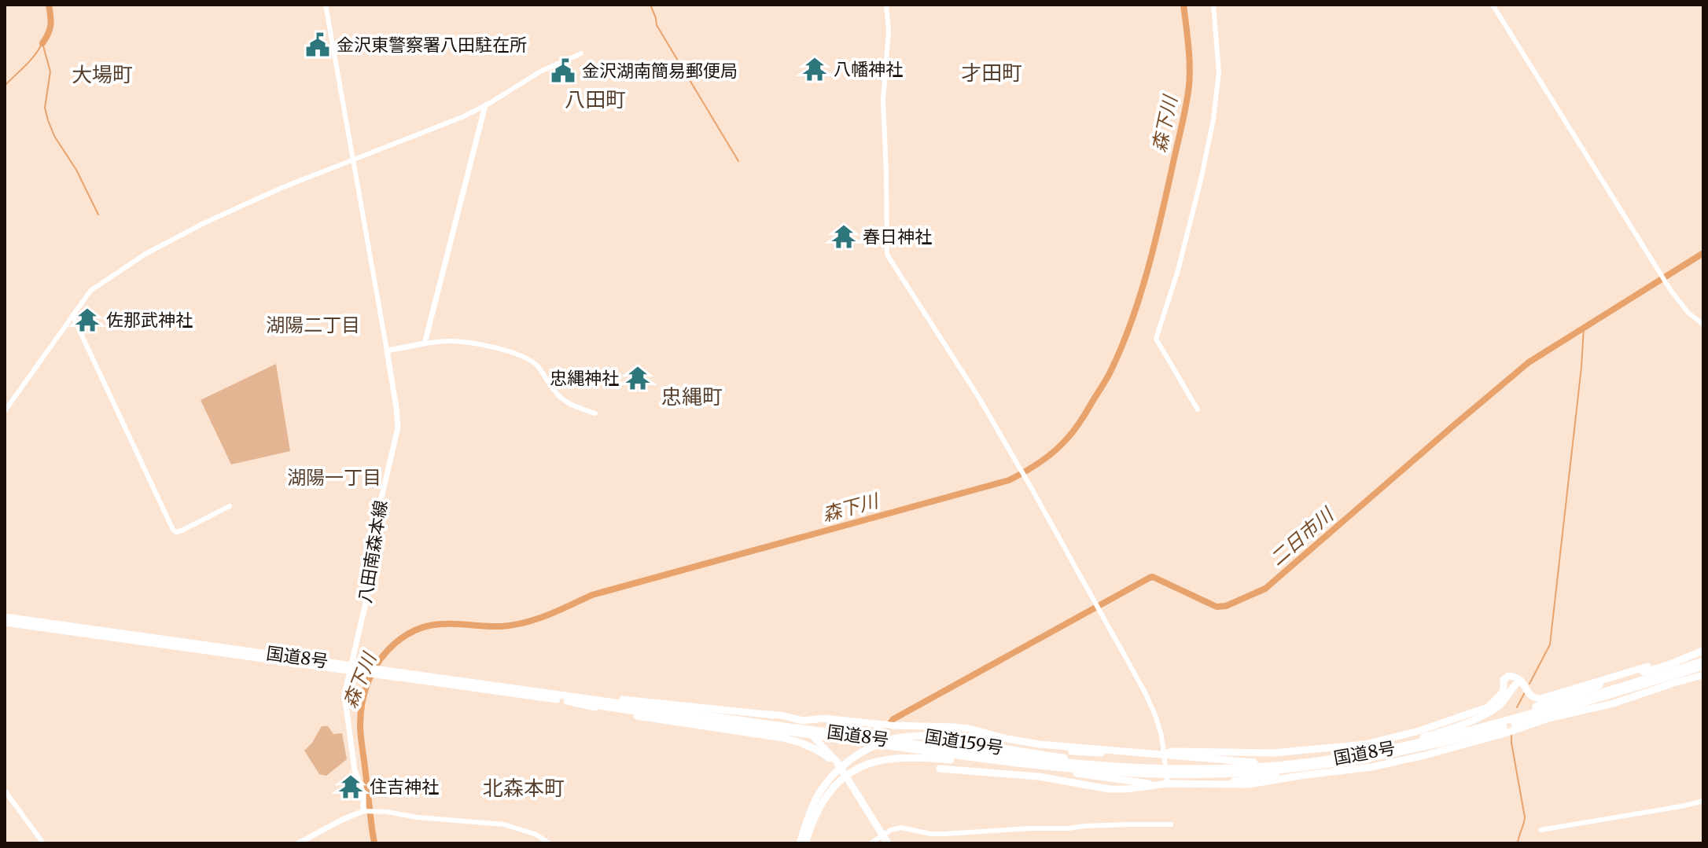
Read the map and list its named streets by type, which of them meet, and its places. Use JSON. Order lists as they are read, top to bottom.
{
  "streets": {
    "highway": ["国道8号", "国道159号"],
    "main road": ["八田南森本線"]
  },
  "crossings": [
    ["国道8号", "国道159号"]
  ],
  "districts": [
    "才田町",
    "大場町",
    "八田町",
    "湖陽二丁目",
    "忠縄町",
    "湖陽一丁目",
    "北森本町"
  ],
  "water": ["森下川", "二日市川"],
  "places": {
    "public building": ["金沢東警察署八田駐在所", "金沢湖南簡易郵便局"],
    "temple": [
      "八幡神社",
      "春日神社",
      "佐那武神社",
      "忠縄神社",
      "住吉神社"
    ]
  }
}
